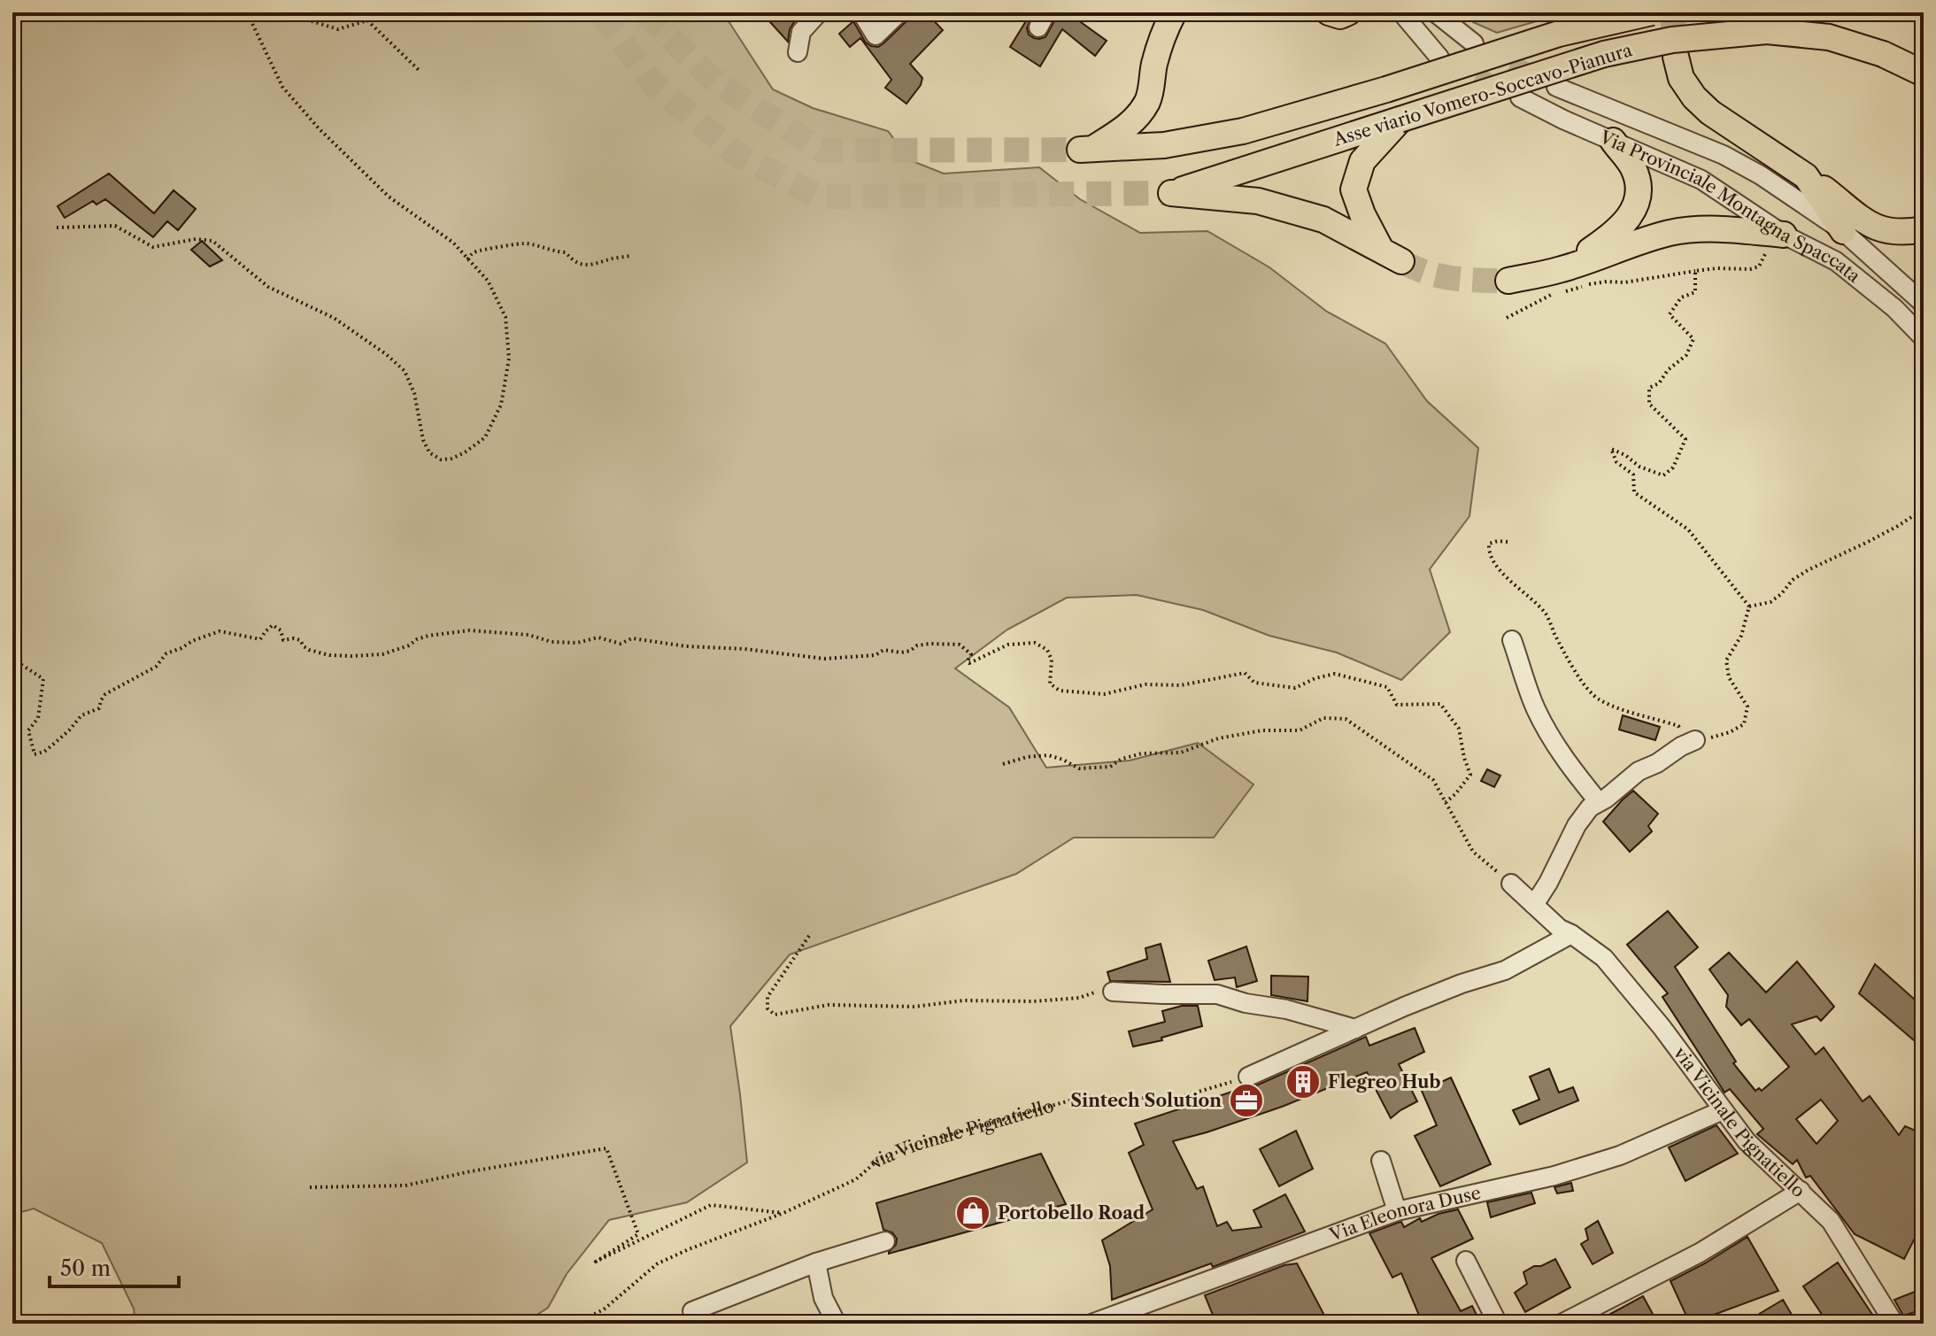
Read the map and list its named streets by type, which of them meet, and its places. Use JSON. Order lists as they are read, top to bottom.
{
  "streets": {
    "highway": ["Asse viario Vomero-Soccavo-Pianura"],
    "street": ["Via Provinciale Montagna Spaccata", "via Vicinale Pignatiello", "Via Eleonora Duse"]
  },
  "crossings": [
    ["via Vicinale Pignatiello", "Via Eleonora Duse"]
  ],
  "places": {
    "building": ["Flegreo Hub"],
    "office": ["Sintech Solution"],
    "shop": ["Portobello Road"]
  },
  "scale_bar": "50 m"
}
